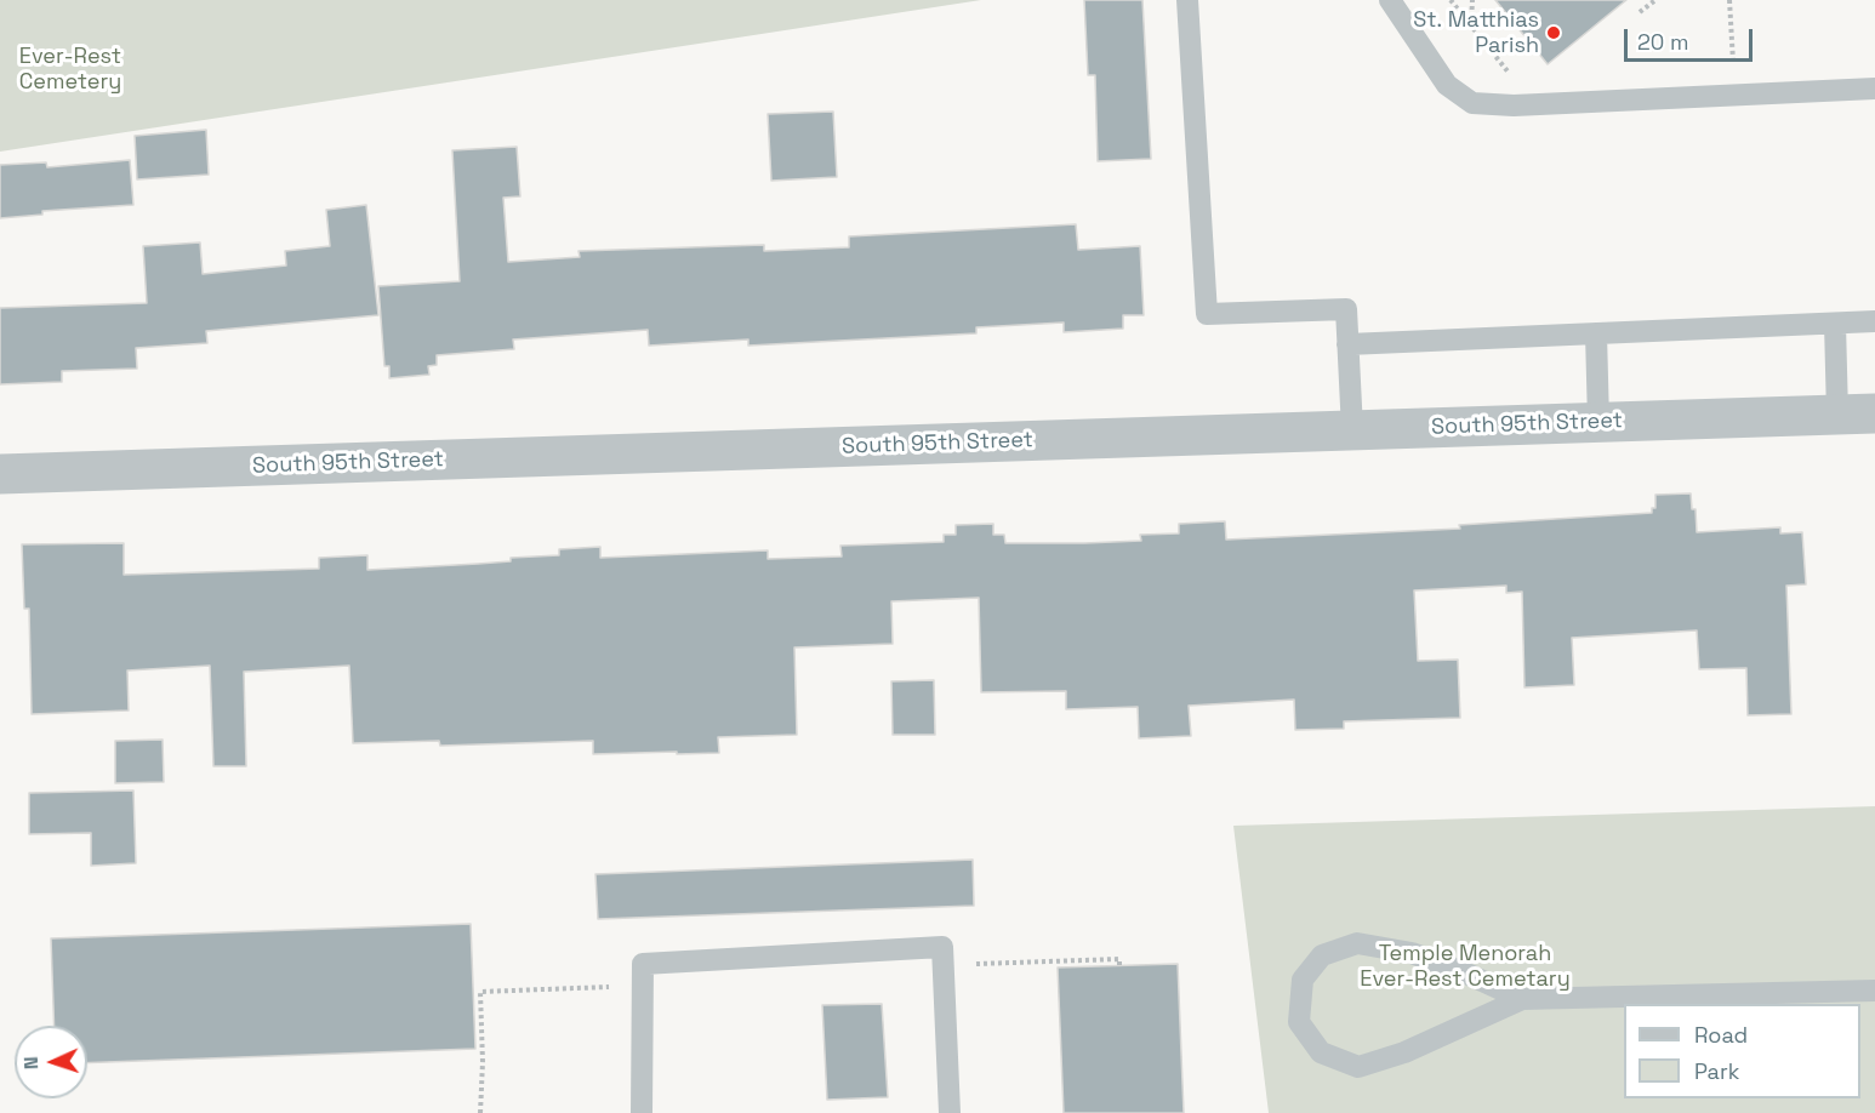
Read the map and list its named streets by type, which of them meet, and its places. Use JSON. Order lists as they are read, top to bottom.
{
  "streets": {
    "street": ["South 95th Street"]
  },
  "parks": ["Ever-Rest Cemetery", "Temple Menorah Ever-Rest Cemetary"],
  "places": ["St. Matthias Parish"],
  "legend": ["Road", "Park"],
  "scale_bar": "20 m",
  "north": "left"
}
